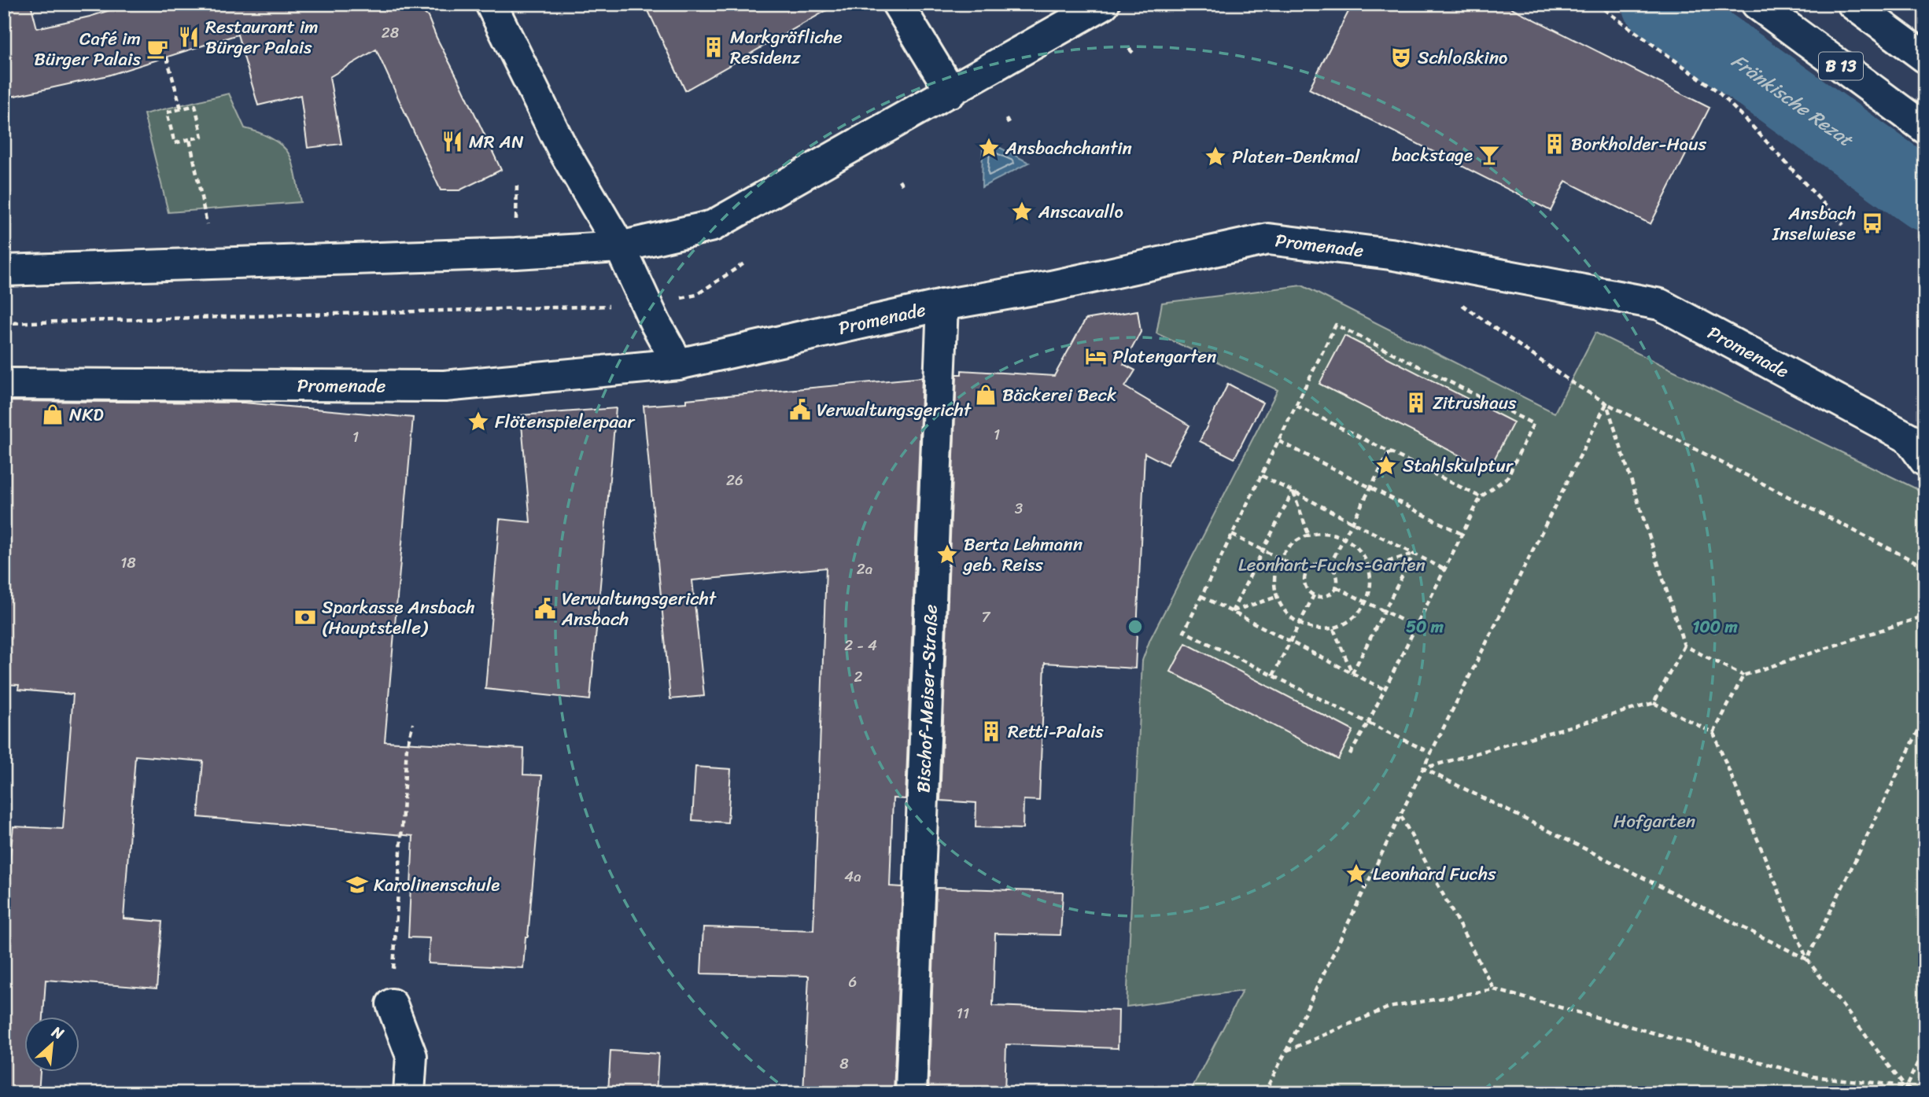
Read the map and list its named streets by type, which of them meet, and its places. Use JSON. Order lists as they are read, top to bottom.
{
  "streets": {
    "street": ["B 13", "Promenade", "Bischof-Meiser-Straße"]
  },
  "crossings": [
    ["Promenade", "Bischof-Meiser-Straße"]
  ],
  "water": ["Fränkische Rezat"],
  "parks": ["Leonhart-Fuchs-Garten", "Hofgarten"],
  "places": {
    "restaurant": ["Restaurant im Bürger Palais", "MR AN"],
    "building": [
      "Markgräfliche Residenz",
      "Borkholder-Haus",
      "Zitrushaus",
      "Retti-Palais"
    ],
    "cafe": ["Café im Bürger Palais"],
    "theatre": ["Schloßkino"],
    "place": [
      "Ansbachchantin",
      "Platen-Denkmal",
      "Anscavallo",
      "Flötenspielerpaar",
      "Stahlskulptur",
      "Berta Lehmann geb. Reiss",
      "Leonhard Fuchs"
    ],
    "bar": ["backstage"],
    "bus stop": ["Ansbach Inselwiese"],
    "hotel": ["Platengarten"],
    "shop": ["Bäckerei Beck", "NKD"],
    "public building": ["Verwaltungsgericht", "Verwaltungsgericht Ansbach"],
    "bank": ["Sparkasse Ansbach (Hauptstelle)"],
    "school or university": ["Karolinenschule"]
  },
  "house_numbers": [
    "28",
    "1",
    "1",
    "26",
    "3",
    "18",
    "2a",
    "7",
    "2 - 4",
    "2",
    "4a",
    "6",
    "11",
    "8"
  ],
  "north": "top right",
  "rings": ["50 m", "100 m"]
}
